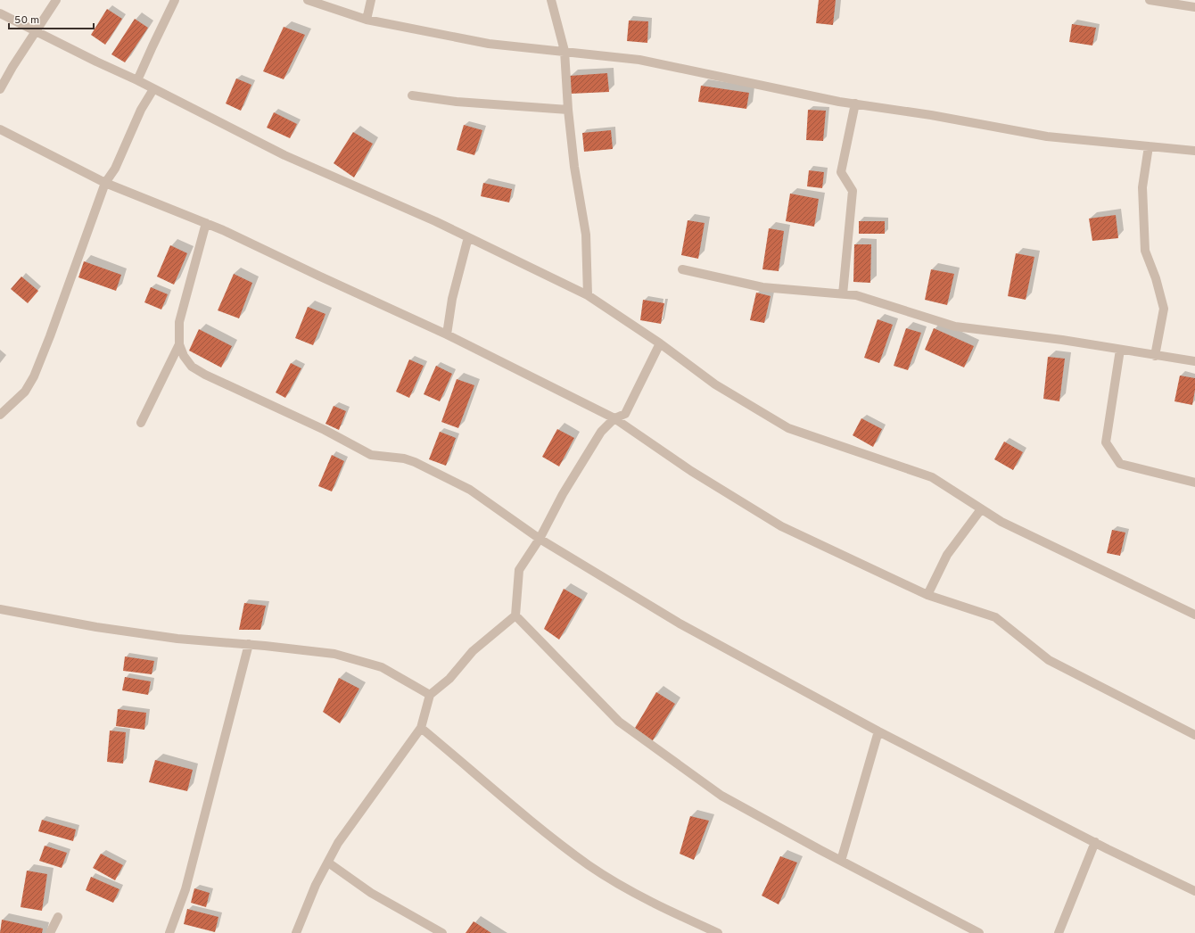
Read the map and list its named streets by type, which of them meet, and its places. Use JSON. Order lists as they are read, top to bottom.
{
  "scale_bar": "50 m"
}
